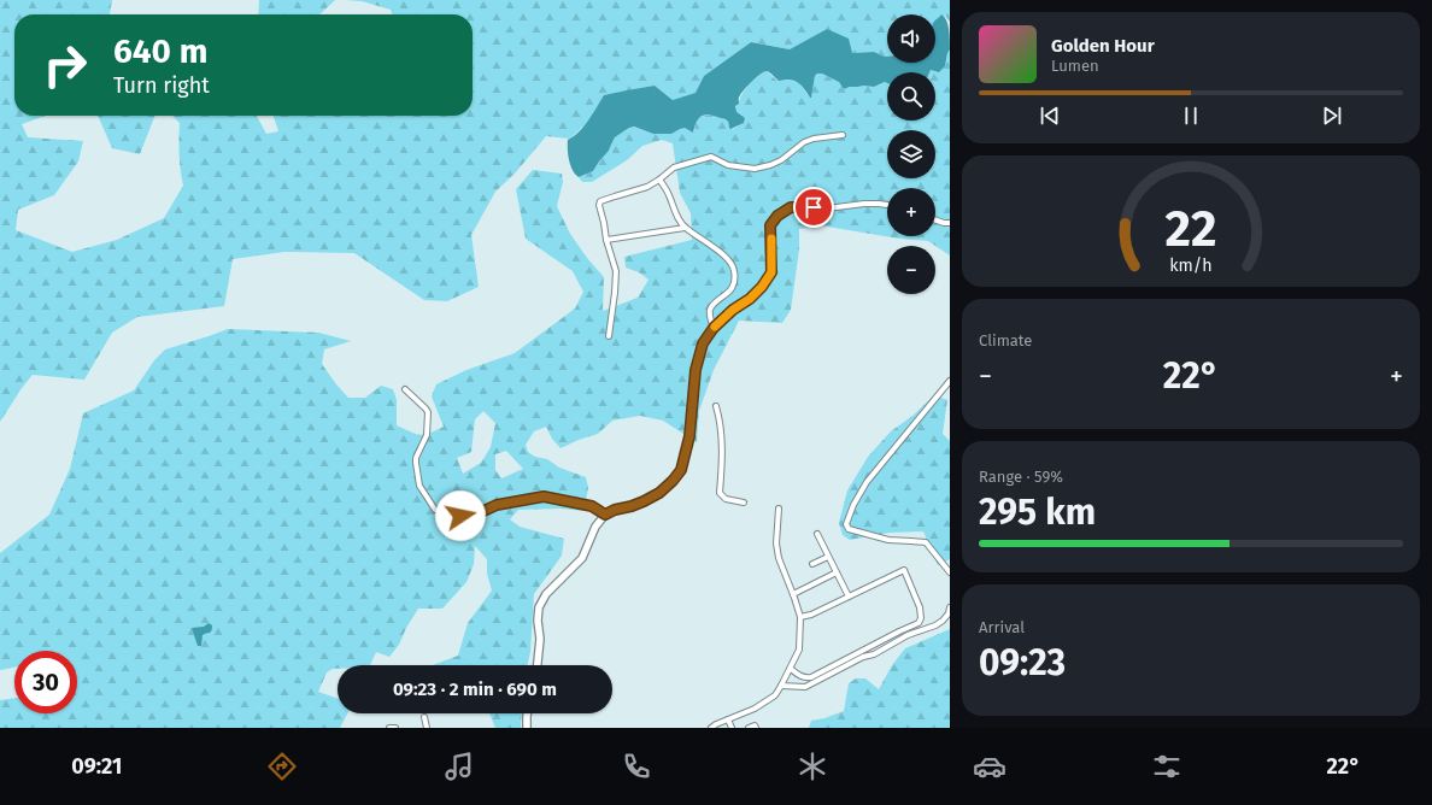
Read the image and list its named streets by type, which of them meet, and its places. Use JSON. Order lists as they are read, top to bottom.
{
  "page": {
    "map_buttons": ["+", "−"],
    "turn": ["640 m", "Turn right"],
    "song": ["Golden Hour", "Lumen"],
    "tile": [
      "Climate",
      ["Range · 59%", "295 km"],
      ["Arrival", "09:23"]
    ],
    "heat": ["−", "22°", "+"],
    "limit": "30",
    "trip": "09:23 · 2 min · 690 m",
    "tabs": ["09:21", "22°"],
    "gauge": ["22", "km/h"]
  }
}
